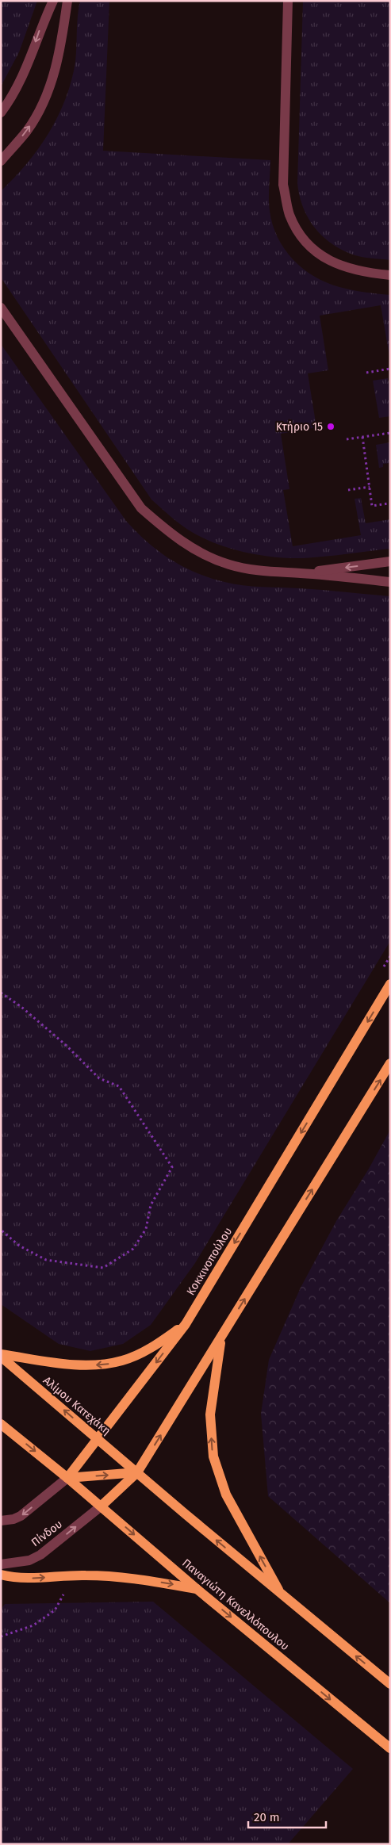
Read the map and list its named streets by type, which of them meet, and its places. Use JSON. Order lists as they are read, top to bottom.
{
  "streets": {
    "main road": ["Κοκκινοπούλου", "Αλίμου Κατεχάκη", "Παναγιώτη Κανελλόπουλου"],
    "street": ["Πίνδου"]
  },
  "crossings": [
    ["Κοκκινοπούλου", "Αλίμου Κατεχάκη"],
    ["Κοκκινοπούλου", "Παναγιώτη Κανελλόπουλου"],
    ["Πίνδου", "Παναγιώτη Κανελλόπουλου"]
  ],
  "places": ["Κτήριο 15"],
  "scale_bar": "20 m"
}
